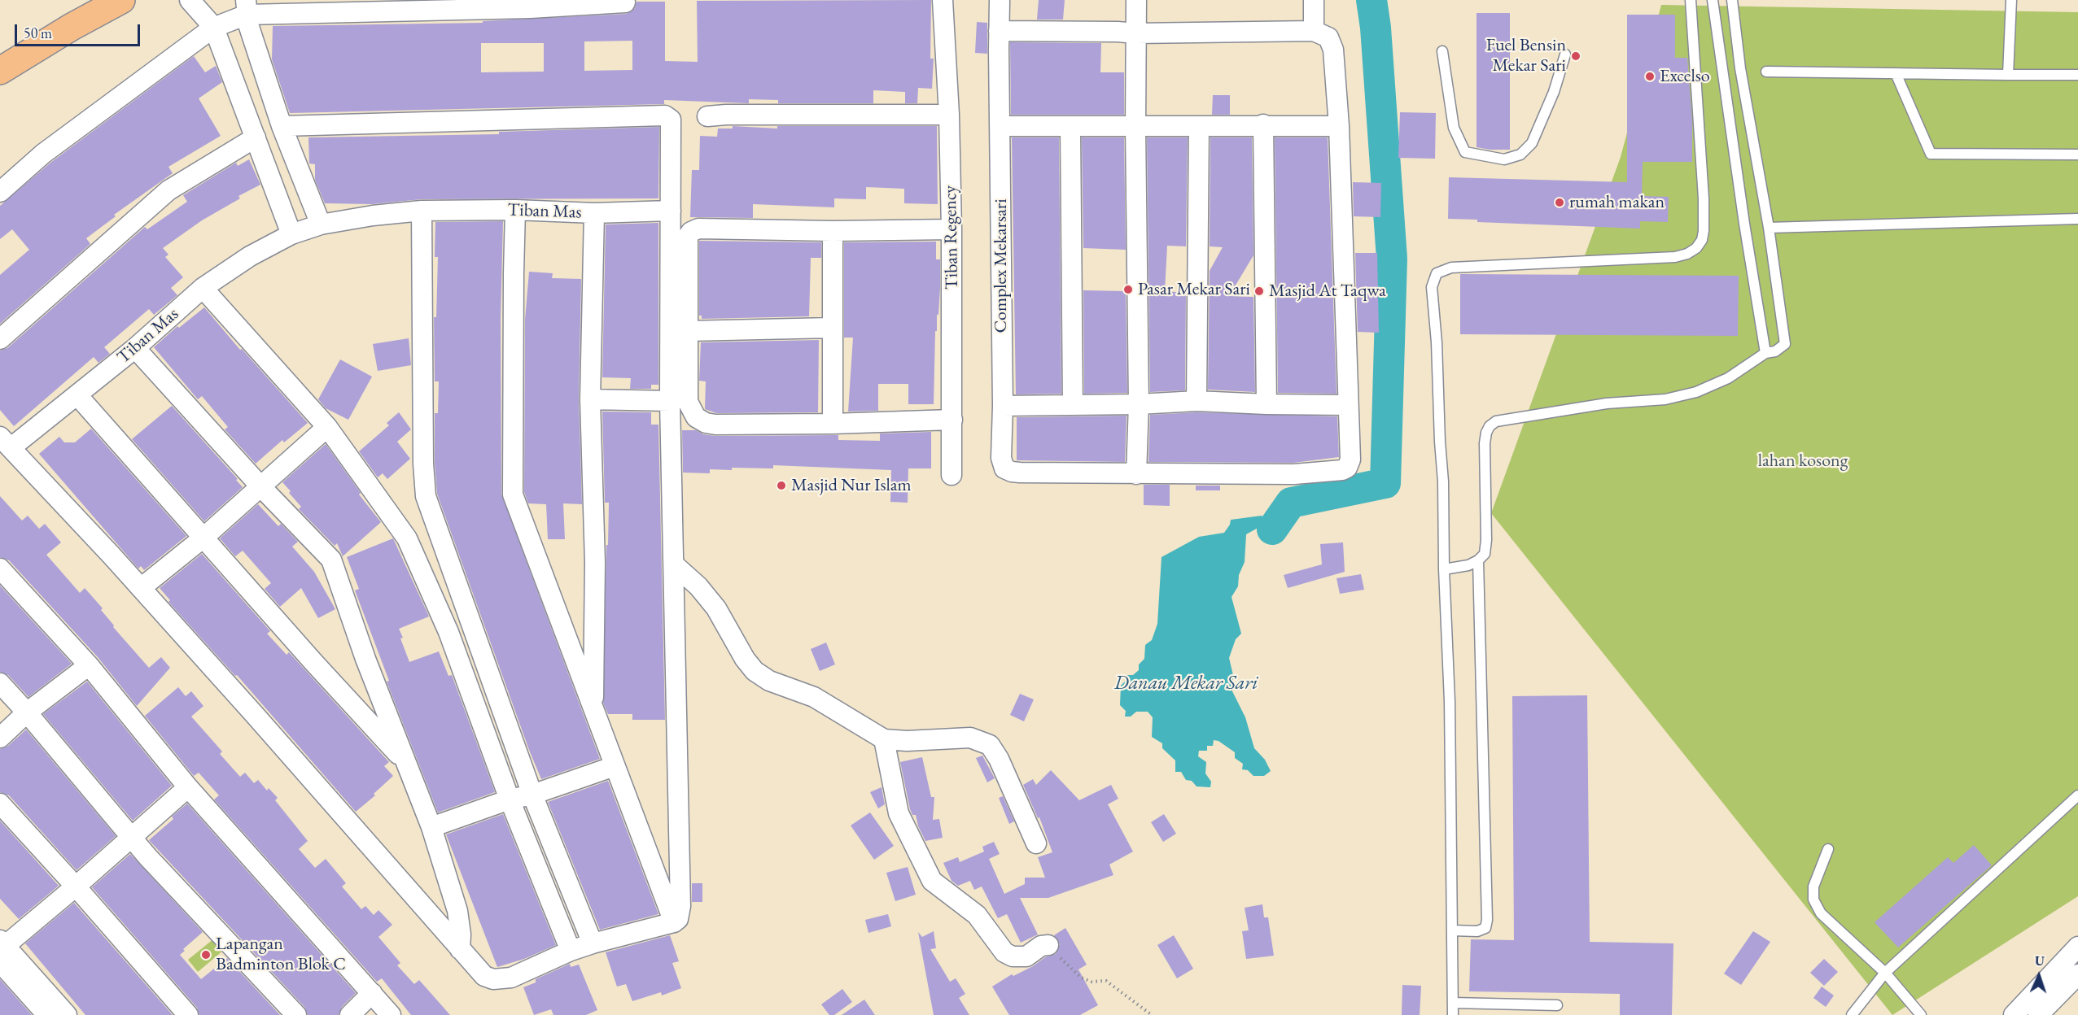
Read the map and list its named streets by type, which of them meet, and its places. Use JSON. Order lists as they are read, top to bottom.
{
  "streets": {
    "street": ["Tiban Mas", "Tiban Regency", "Complex Mekarsari"]
  },
  "water": ["Danau Mekar Sari"],
  "parks": ["lahan kosong"],
  "places": [
    "Fuel Bensin Mekar Sari",
    "Excelso",
    "rumah makan",
    "Pasar Mekar Sari",
    "Masjid At Taqwa",
    "Masjid Nur Islam",
    "Lapangan Badminton Blok C"
  ],
  "scale_bar": "50 m",
  "north": "top"
}
